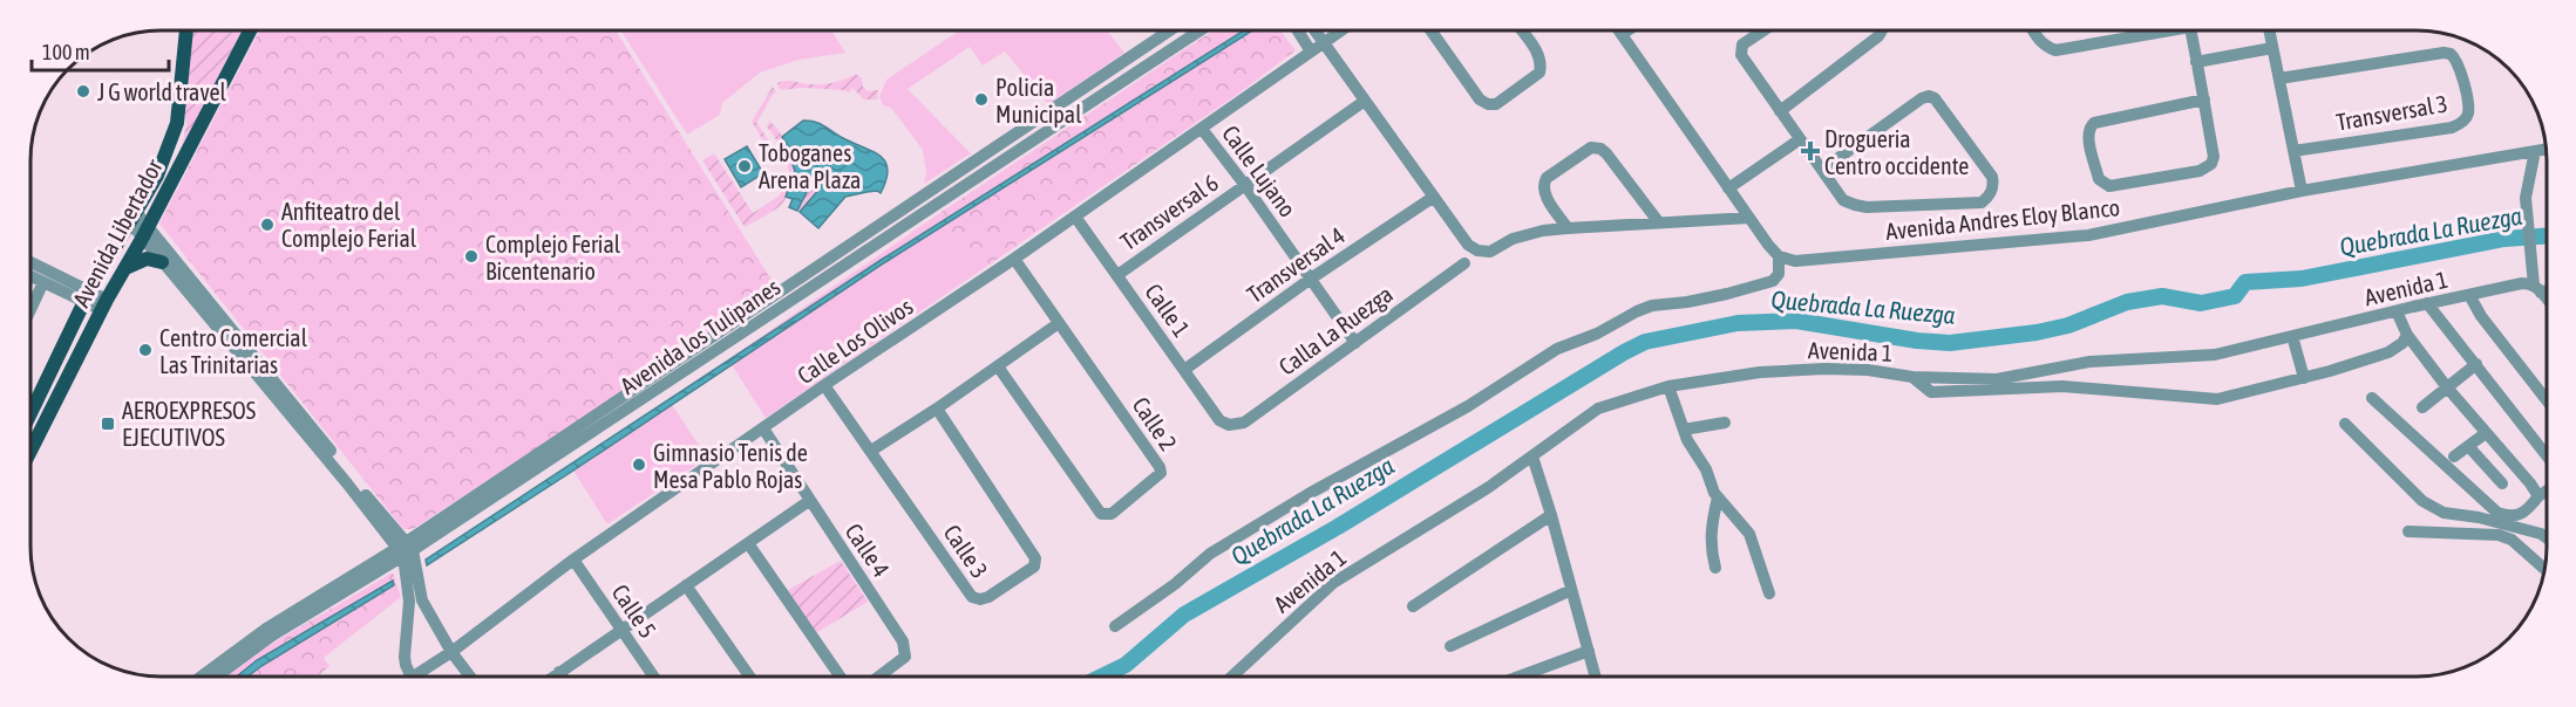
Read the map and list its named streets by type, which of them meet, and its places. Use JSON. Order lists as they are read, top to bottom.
{
  "streets": {
    "main road": ["Avenida Libertador"],
    "street": [
      "Transversal 3",
      "Calle Lujano",
      "Transversal 6",
      "Avenida Andres Eloy Blanco",
      "Transversal 4",
      "Avenida 1",
      "Calle 1",
      "Calla La Ruezga",
      "Avenida los Tulipanes",
      "Calle Los Olivos",
      "Calle 2",
      "Calle 4",
      "Calle 3",
      "Calle 5"
    ]
  },
  "crossings": [
    ["Calle Lujano", "Transversal 6"],
    ["Calle Lujano", "Transversal 4"],
    ["Calle Lujano", "Calla La Ruezga"],
    ["Calle Lujano", "Calle Los Olivos"],
    ["Transversal 6", "Calle 1"],
    ["Transversal 4", "Calle 1"],
    ["Calle 1", "Calla La Ruezga"],
    ["Calle 1", "Calle Los Olivos"],
    ["Calle Los Olivos", "Calle 2"],
    ["Calle Los Olivos", "Calle 4"],
    ["Calle Los Olivos", "Calle 3"],
    ["Calle Los Olivos", "Calle 5"]
  ],
  "water": ["Quebrada La Ruezga"],
  "places": {
    "other": [
      "J G world travel",
      "Policia Municipal",
      "Toboganes Arena Plaza",
      "Anfiteatro del Complejo Ferial",
      "Complejo Ferial Bicentenario",
      "Centro Comercial Las Trinitarias",
      "Gimnasio Tenis de Mesa Pablo Rojas"
    ],
    "health": ["Drogueria Centro occidente"],
    "transit": ["AEROEXPRESOS EJECUTIVOS"]
  },
  "scale_bar": "100 m"
}
